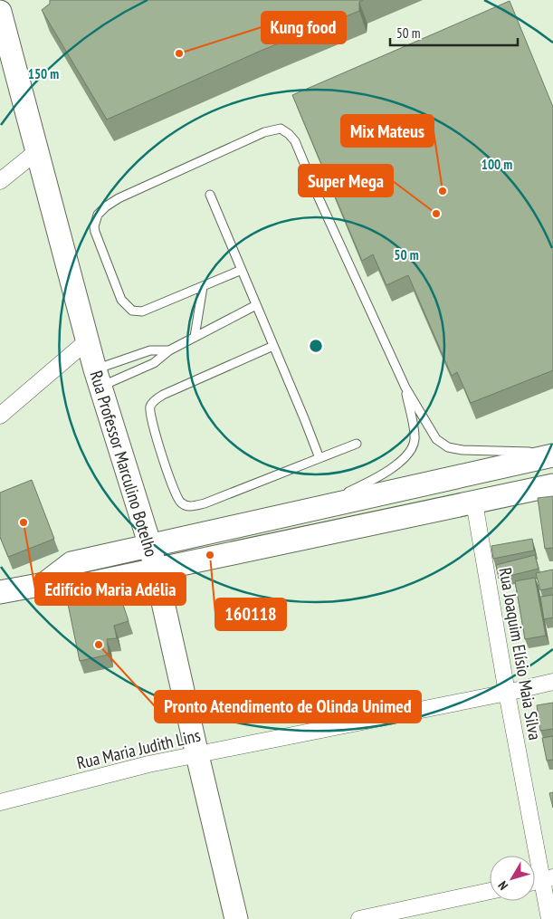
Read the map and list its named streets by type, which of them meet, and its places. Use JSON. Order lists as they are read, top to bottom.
{
  "streets": {
    "main road": ["Rua Professor Marculino Botelho"],
    "street": ["Rua Joaquim Elísio Maia Silva", "Rua Maria Judith Lins"]
  },
  "crossings": [
    ["Rua Professor Marculino Botelho", "Rua Maria Judith Lins"],
    ["Rua Joaquim Elísio Maia Silva", "Rua Maria Judith Lins"]
  ],
  "places": [
    "Kung food",
    "Mix Mateus",
    "Super Mega",
    "Edifício Maria Adélia",
    "160118",
    "Pronto Atendimento de Olinda Unimed"
  ],
  "scale_bar": "50 m",
  "north": "bottom left",
  "rings": ["150 m", "100 m", "50 m"]
}
